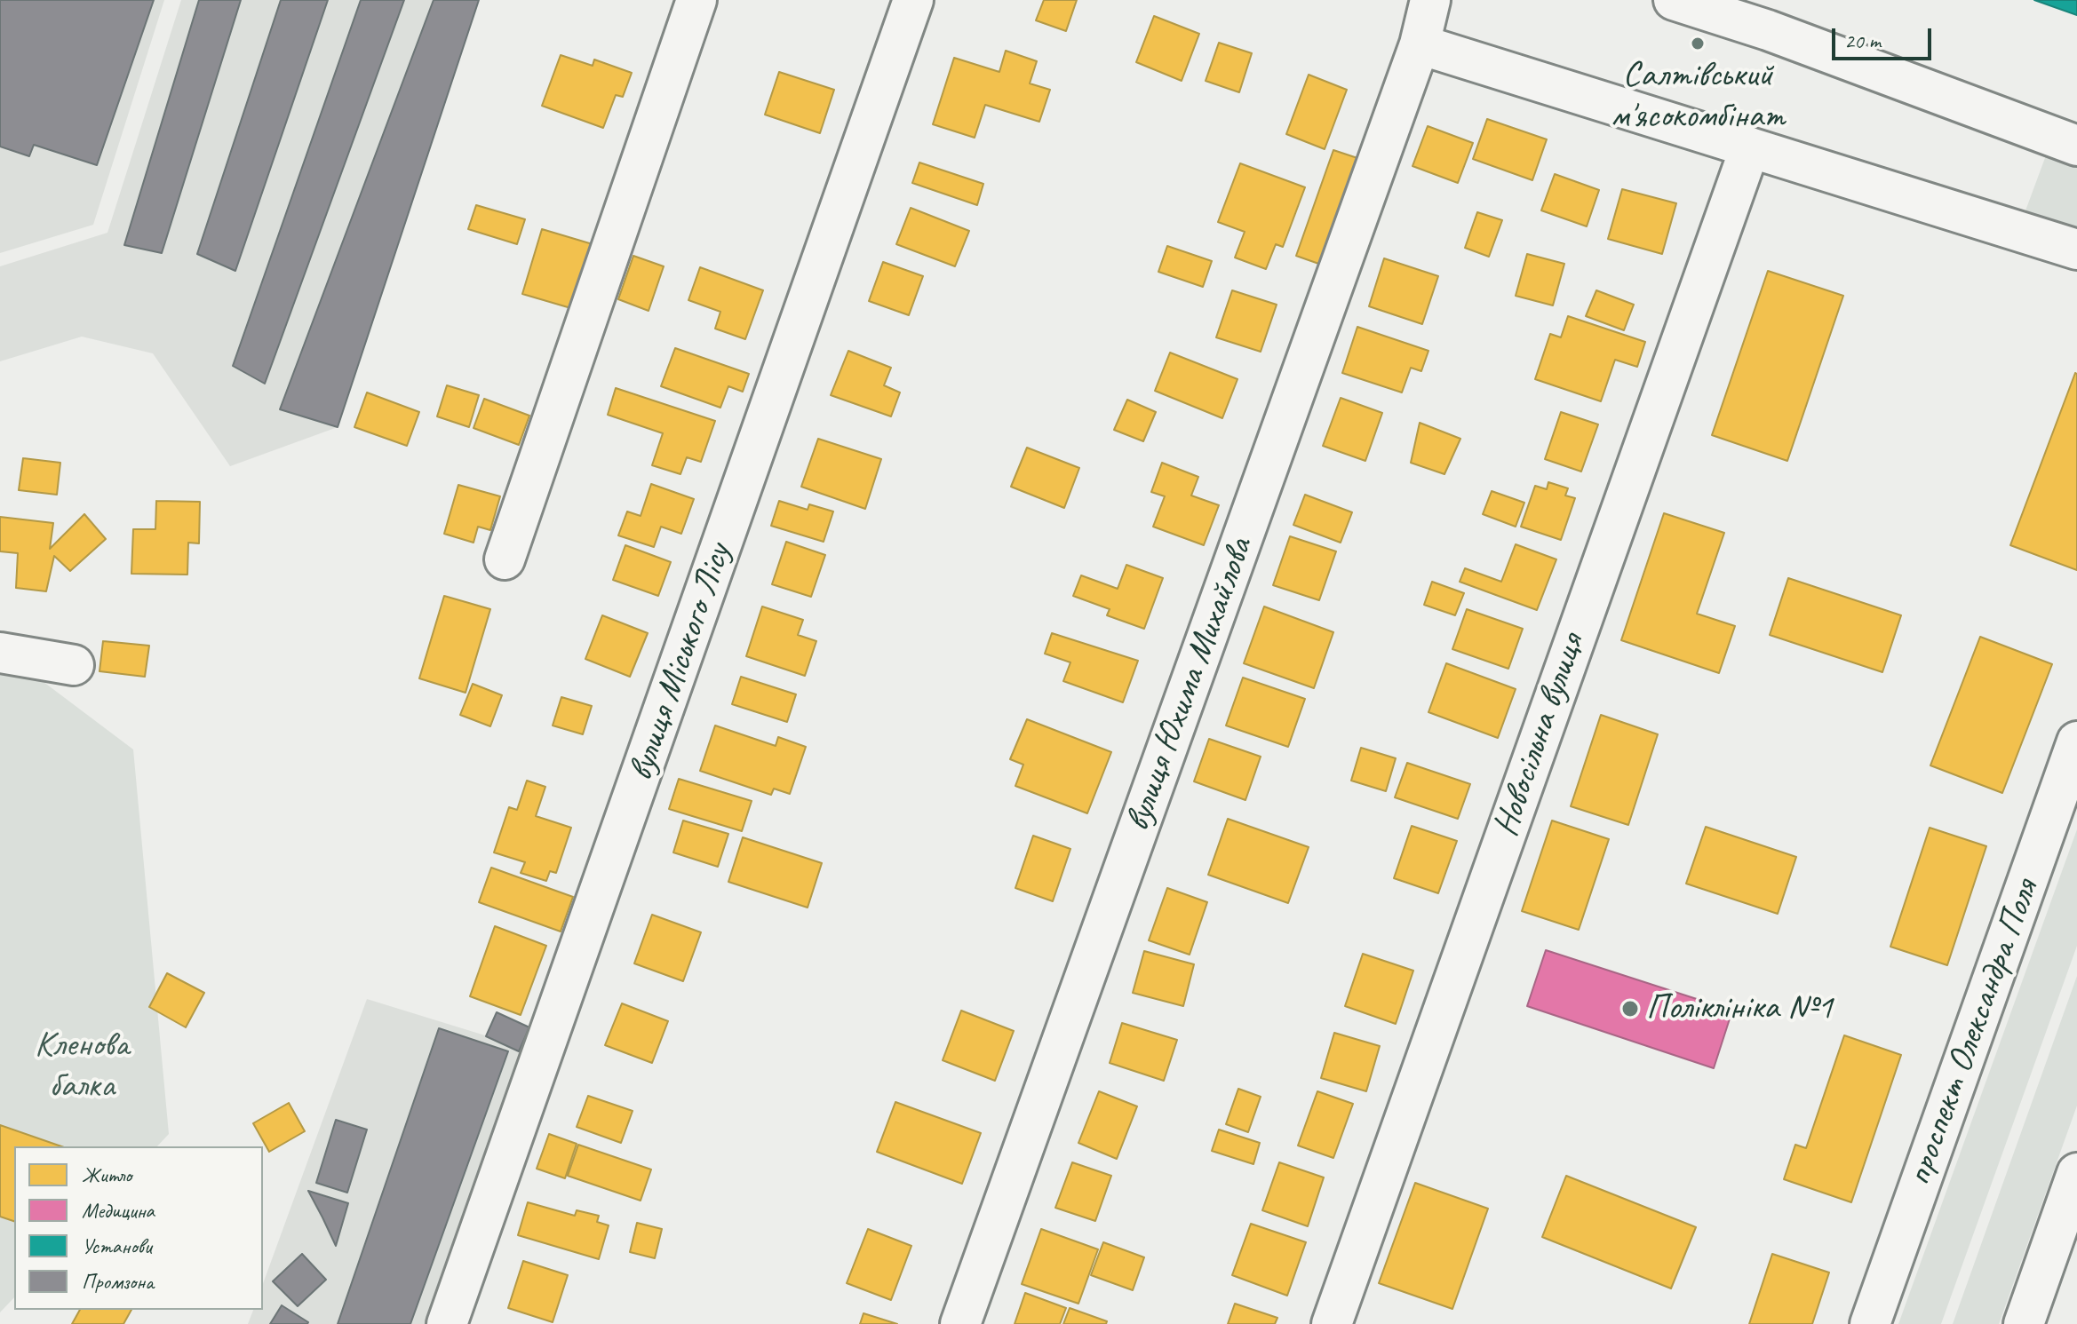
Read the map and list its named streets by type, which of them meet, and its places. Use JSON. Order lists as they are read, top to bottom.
{
  "streets": {
    "street": [
      "вулиця Міського Лісу",
      "вулиця Юхима Михайлова",
      "Новосільна вулиця",
      "проспект Олександра Поля"
    ]
  },
  "parks": ["Кленова балка"],
  "places": ["Салтівський м'ясокомбінат", "Поліклініка №1"],
  "legend": [
    "Житло",
    "Медицина",
    "Установи",
    "Промзона"
  ],
  "scale_bar": "20 m"
}
